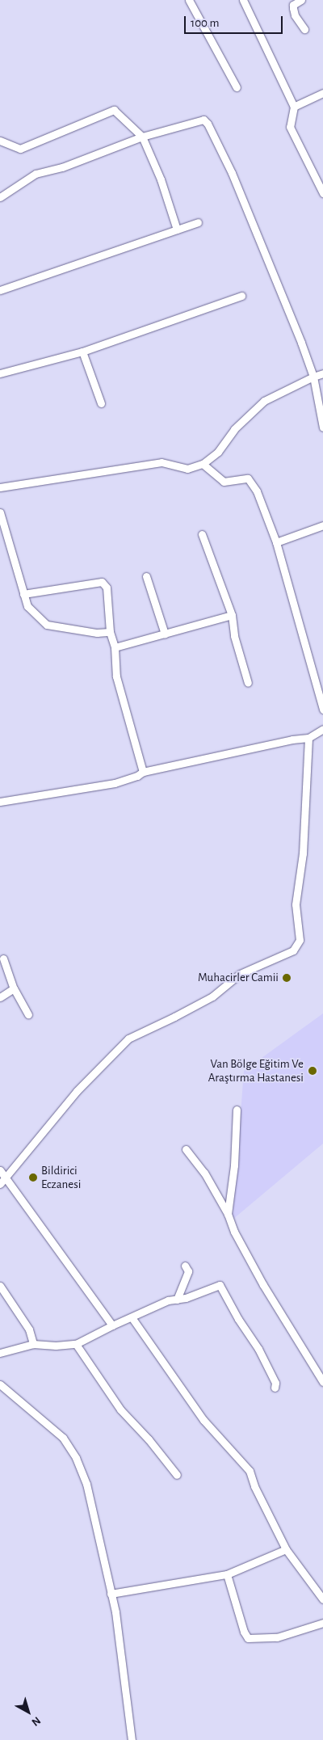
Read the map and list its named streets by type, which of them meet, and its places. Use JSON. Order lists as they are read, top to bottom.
{
  "places": ["Muhacirler Camii", "Van Bölge Eğitim Ve Araştırma Hastanesi", "Bildirici Eczanesi"],
  "scale_bar": "100 m",
  "north": "bottom right"
}
